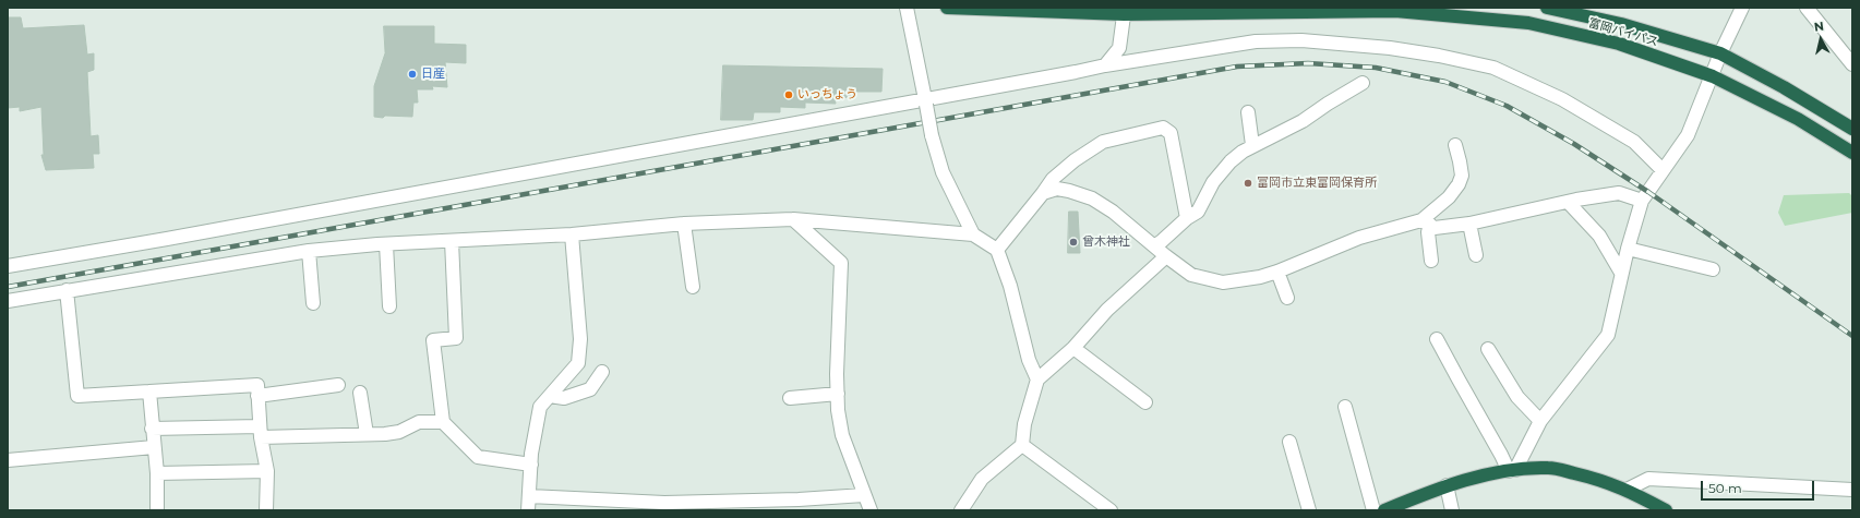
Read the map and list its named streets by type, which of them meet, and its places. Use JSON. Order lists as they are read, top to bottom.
{
  "streets": {
    "highway": ["富岡バイパス"]
  },
  "places": [
    "日産",
    "いっちょう",
    "富岡市立東富岡保育所",
    "曾木神社"
  ],
  "scale_bar": "50 m",
  "north": "top"
}
